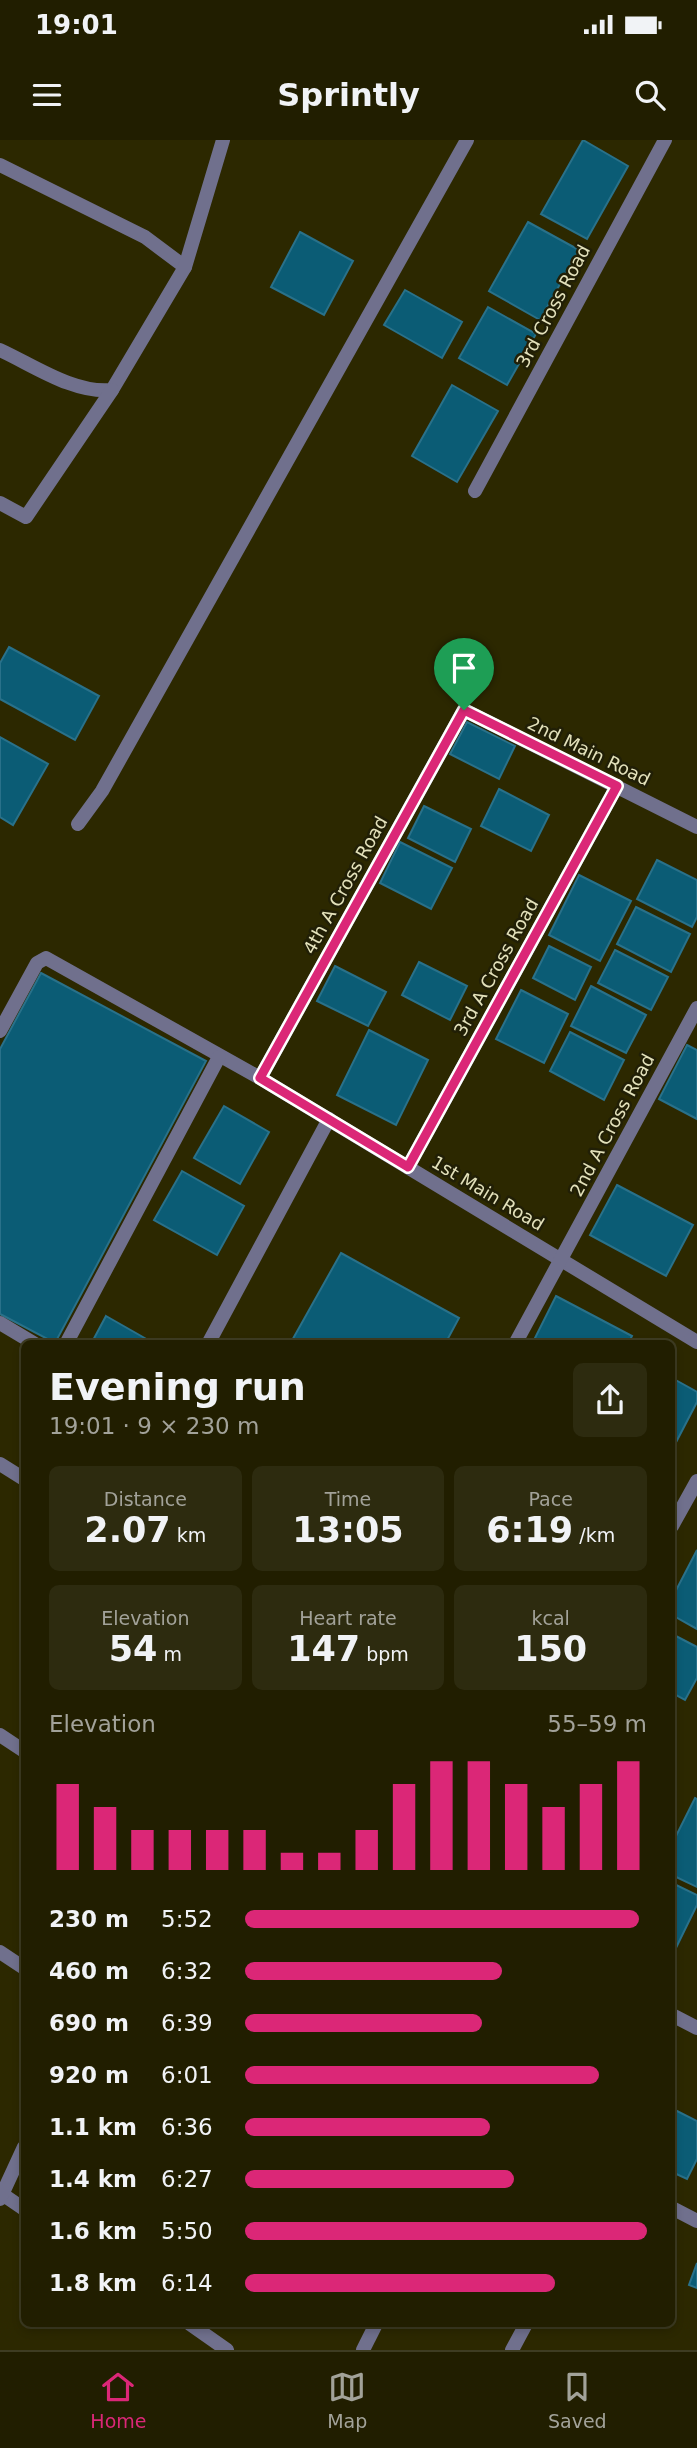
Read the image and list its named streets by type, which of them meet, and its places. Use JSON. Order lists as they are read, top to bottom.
{
  "streets": {
    "street": [
      "3rd Cross Road",
      "2nd Main Road",
      "4th A Cross Road",
      "3rd A Cross Road",
      "2nd A Cross Road",
      "1st Main Road"
    ]
  },
  "crossings": [
    ["2nd Main Road", "4th A Cross Road"],
    ["2nd Main Road", "3rd A Cross Road"],
    ["4th A Cross Road", "1st Main Road"],
    ["3rd A Cross Road", "1st Main Road"],
    ["2nd A Cross Road", "1st Main Road"]
  ],
  "page": {
    "status": "19:01",
    "header": "Sprintly",
    "heading": ["Evening run", "19:01 · 9 × 230 m"],
    "stats": [
      ["Distance", "2.07 km"],
      ["Time", "13:05"],
      ["Pace", "6:19 /km"],
      ["Elevation", "54 m"],
      ["Heart rate", "147 bpm"],
      ["kcal", "150"]
    ],
    "chart": ["Elevation", "55–59 m"],
    "list": [
      {
        "name": "230 m",
        "note": "5:52"
      },
      {
        "name": "460 m",
        "note": "6:32"
      },
      {
        "name": "690 m",
        "note": "6:39"
      },
      {
        "name": "920 m",
        "note": "6:01"
      },
      {
        "name": "1.1 km",
        "note": "6:36"
      },
      {
        "name": "1.4 km",
        "note": "6:27"
      },
      {
        "name": "1.6 km",
        "note": "5:50"
      },
      {
        "name": "1.8 km",
        "note": "6:14"
      }
    ],
    "tabs": ["Home", "Map", "Saved"]
  }
}
